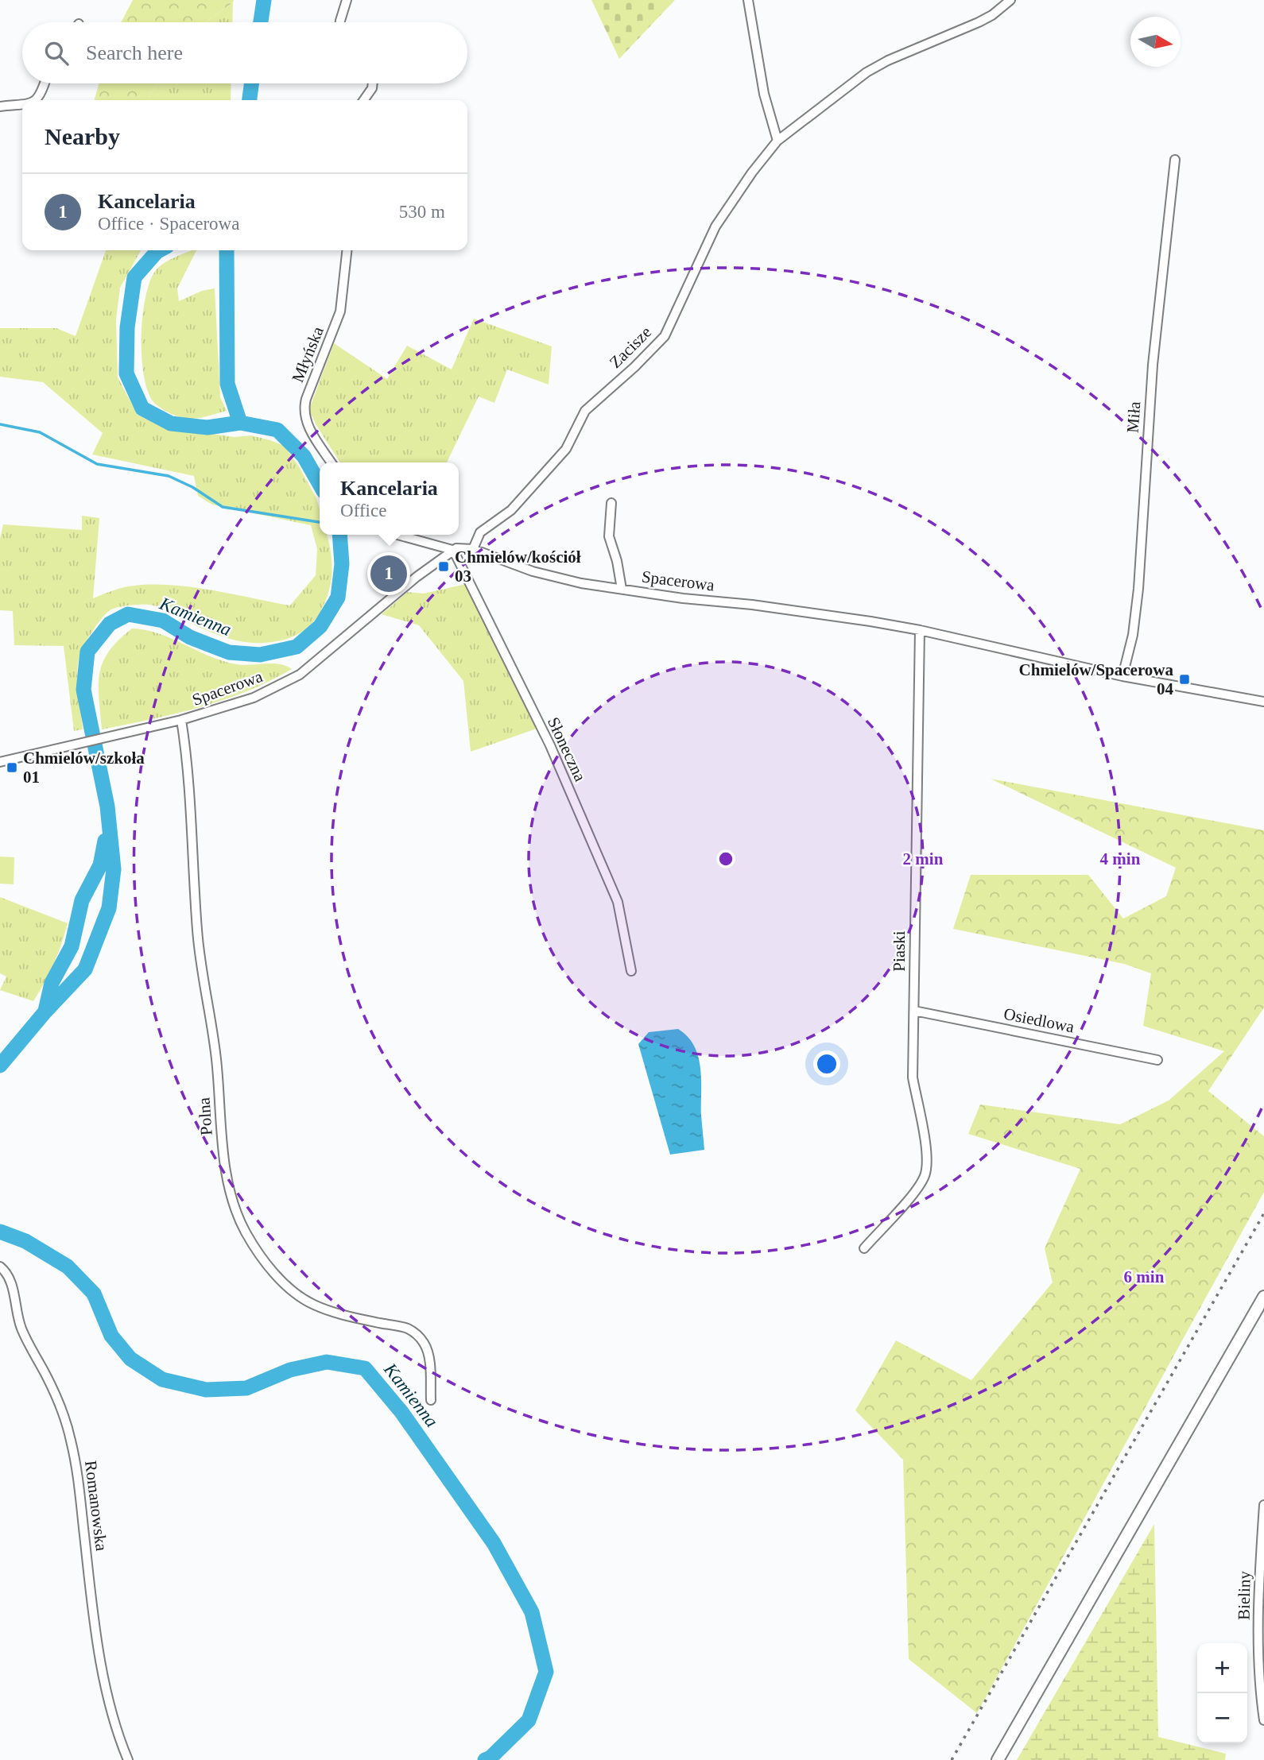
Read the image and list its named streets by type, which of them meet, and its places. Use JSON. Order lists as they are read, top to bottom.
{
  "streets": {
    "street": [
      "Zacisze",
      "Młyńska",
      "Miła",
      "Spacerowa",
      "Słoneczna",
      "Piaski",
      "Osiedlowa",
      "Polna",
      "Romanowska",
      "Bieliny"
    ]
  },
  "crossings": [
    ["Zacisze", "Spacerowa"],
    ["Miła", "Spacerowa"],
    ["Spacerowa", "Słoneczna"],
    ["Spacerowa", "Piaski"],
    ["Spacerowa", "Polna"],
    ["Piaski", "Osiedlowa"]
  ],
  "water": ["Kamienna"],
  "places": {
    "transit": ["Chmielów/kościół 03", "Chmielów/Spacerowa 04", "Chmielów/szkoła 01"]
  },
  "north": "right",
  "page": {
    "search": "Search here",
    "heading": "Nearby",
    "list": [
      {
        "mark": "1",
        "name": "Kancelaria",
        "note": "Office · Spacerowa",
        "value": "530 m"
      }
    ],
    "popup": ["Kancelaria", "Office"],
    "pins": "1",
    "map_buttons": ["+", "−"]
  },
  "rings": ["2 min", "4 min", "6 min"]
}
